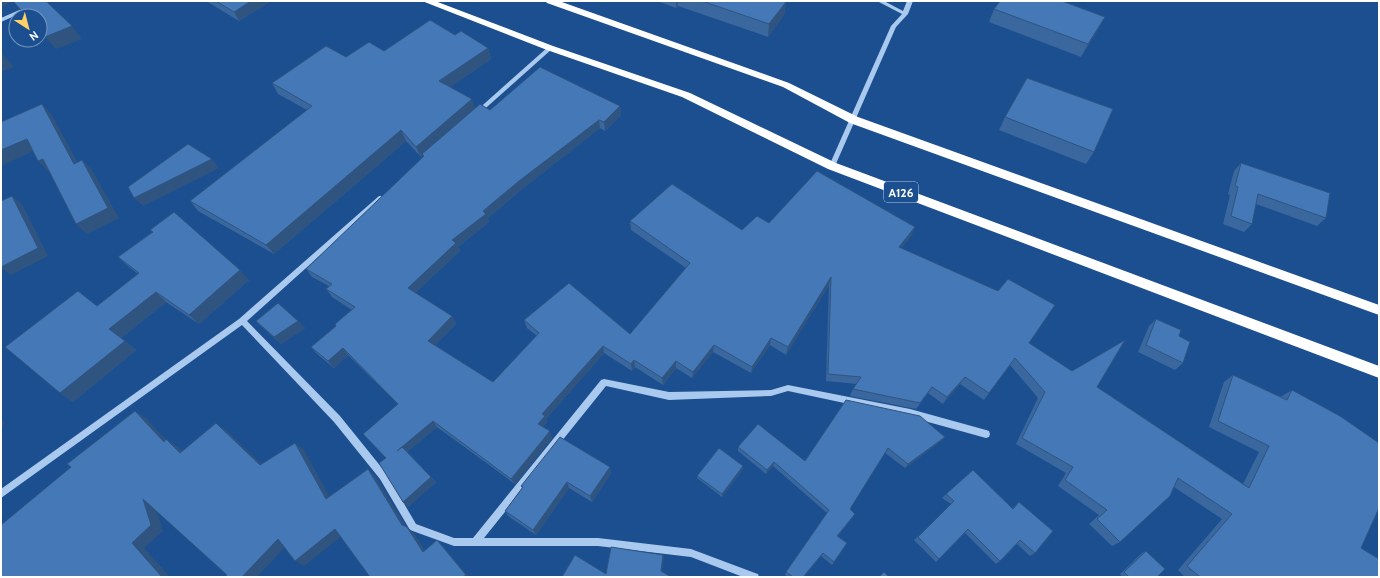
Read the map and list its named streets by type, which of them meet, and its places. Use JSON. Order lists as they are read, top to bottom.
{
  "streets": {
    "highway": ["A126"]
  },
  "north": "bottom right"
}
